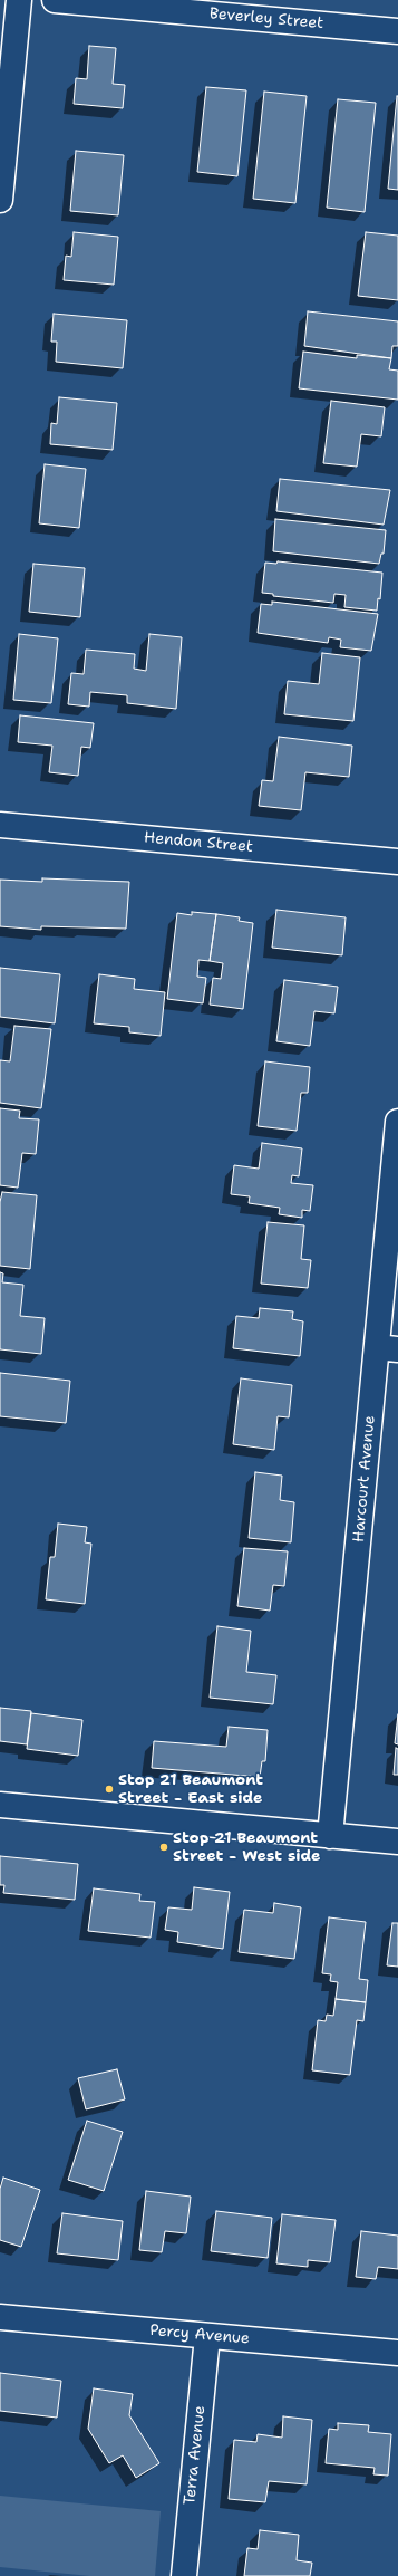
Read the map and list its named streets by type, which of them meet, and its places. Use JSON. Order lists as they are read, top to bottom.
{
  "streets": {
    "street": [
      "Beverley Street",
      "Hendon Street",
      "Harcourt Avenue",
      "Percy Avenue",
      "Terra Avenue"
    ]
  },
  "crossings": [
    ["Percy Avenue", "Terra Avenue"]
  ],
  "places": ["Stop 21 Beaumont Street - East side", "Stop 21 Beaumont Street - West side"]
}
